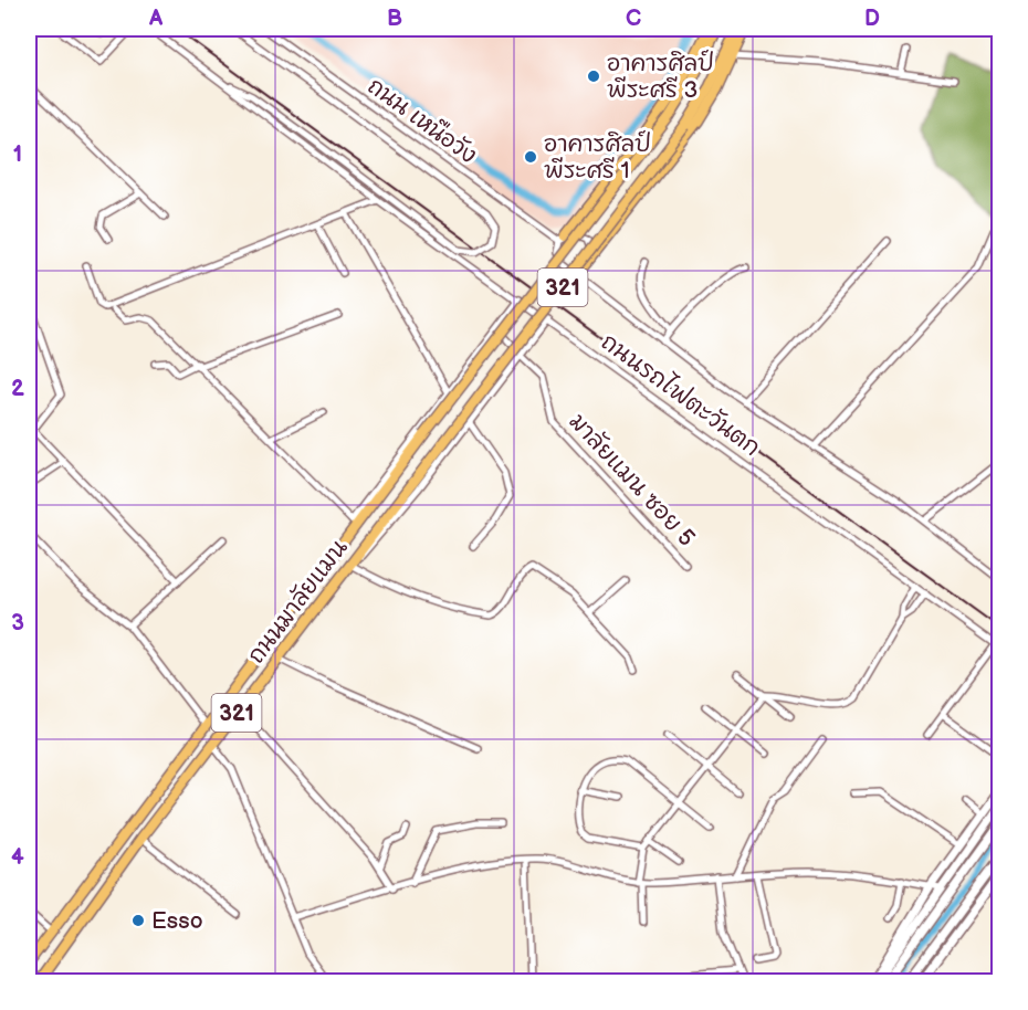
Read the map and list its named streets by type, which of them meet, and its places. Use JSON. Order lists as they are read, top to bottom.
{
  "streets": {
    "highway": ["321", "ถนนมาลัยแมน"],
    "street": ["ถนน เหนือวัง", "ถนนรถไฟตะวันตก", "มาลัยแมน ซอย 5"]
  },
  "crossings": [
    ["ถนน เหนือวัง", "321"]
  ],
  "places": ["อาคารศิลป์ พีระศรี 3", "อาคารศิลป์ พีระศรี 1", "Esso"],
  "grid": {
    "columns": [
      "A",
      "B",
      "C",
      "D"
    ],
    "rows": [
      "1",
      "2",
      "3",
      "4"
    ]
  }
}
